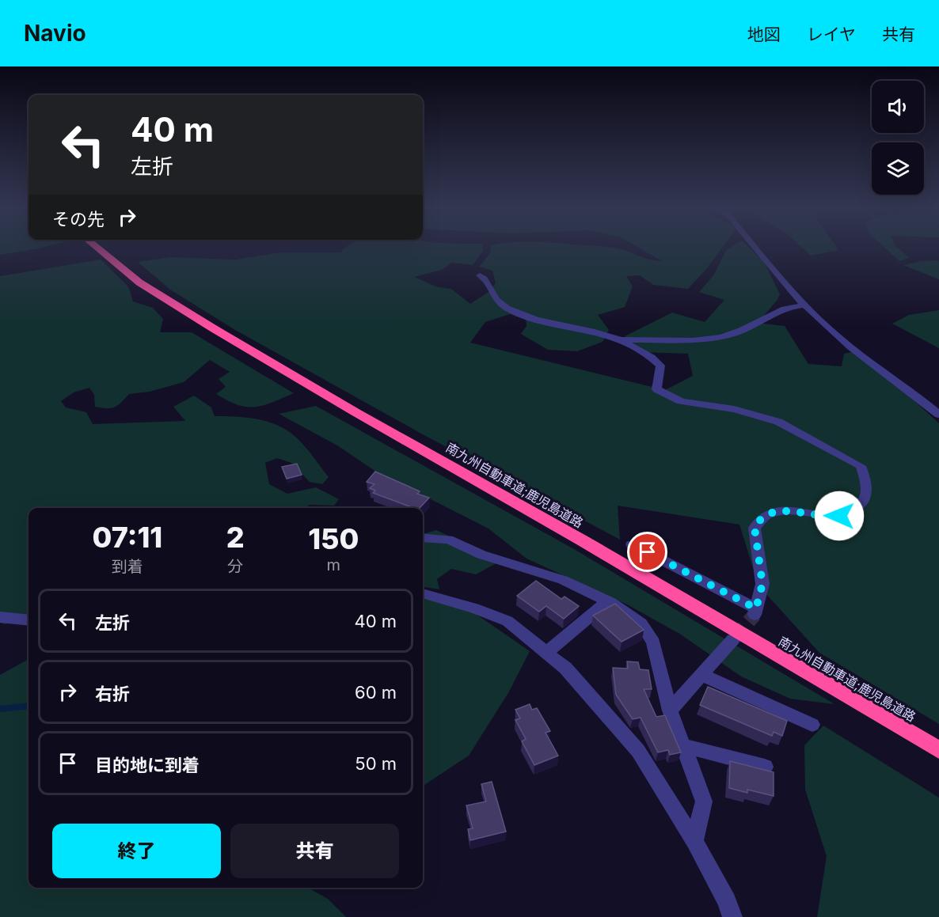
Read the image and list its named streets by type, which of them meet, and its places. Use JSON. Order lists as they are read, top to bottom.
{
  "streets": {
    "highway": ["南九州自動車道;鹿児島道路"]
  },
  "page": {
    "header": "Navio",
    "nav": ["地図", "レイヤ", "共有"],
    "turn": ["40 m", "左折"],
    "then": "その先",
    "eta": [
      "07:11",
      "到着",
      "2",
      "分",
      "150",
      "m"
    ],
    "list": [
      {
        "name": "左折",
        "value": "40 m"
      },
      {
        "name": "右折",
        "value": "60 m"
      },
      {
        "name": "目的地に到着",
        "value": "50 m"
      }
    ],
    "buttons": ["終了", "共有"]
  }
}
